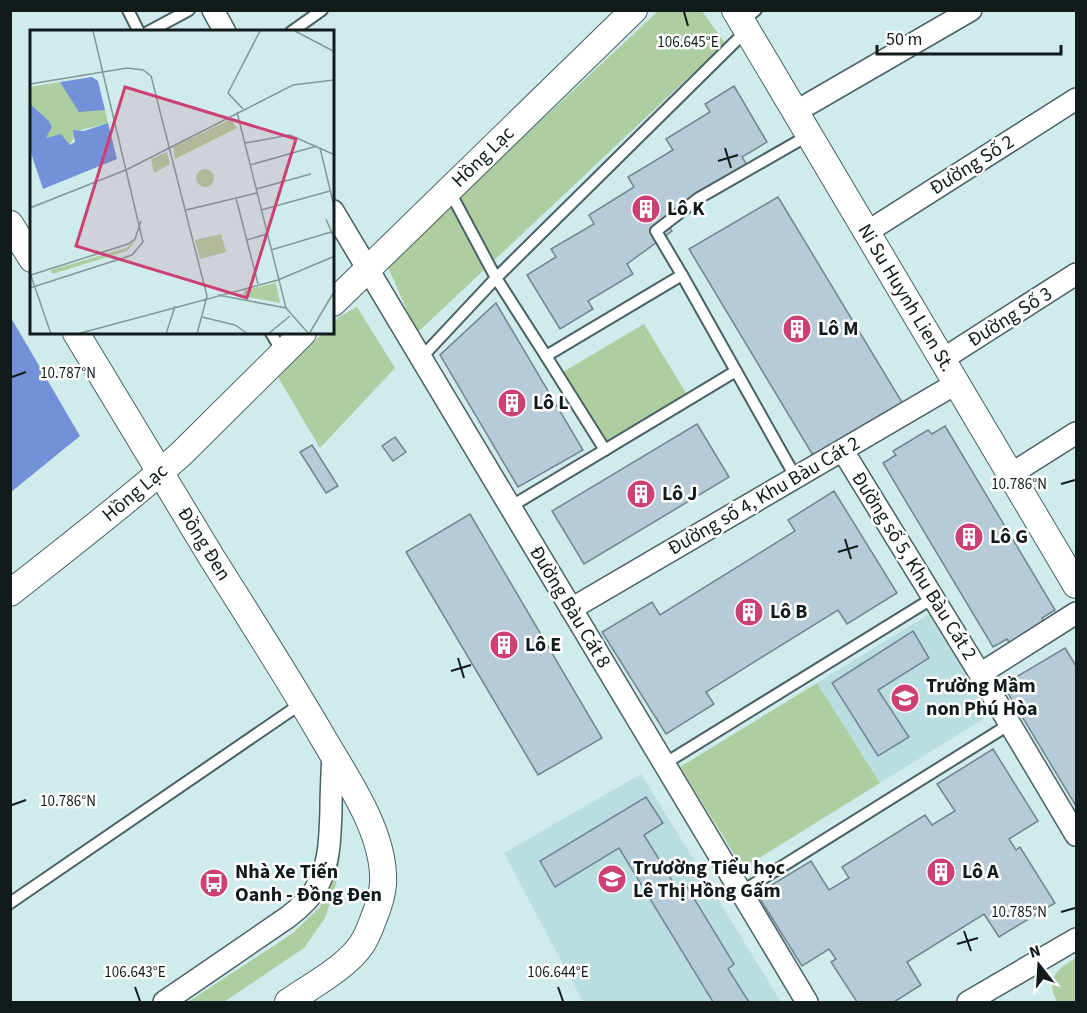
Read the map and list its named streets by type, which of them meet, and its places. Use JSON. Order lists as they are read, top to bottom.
{
  "streets": {
    "street": [
      "Hồng Lạc",
      "Đường Số 2",
      "Ni Su Huynh Lien St.",
      "Đường Số 3",
      "Đường số 4, Khu Bàu Cát 2",
      "Đồng Đen",
      "Đường số 5, Khu Bàu Cát 2",
      "Đường Bàu Cát 8"
    ]
  },
  "crossings": [
    ["Hồng Lạc", "Đồng Đen"],
    ["Hồng Lạc", "Đường Bàu Cát 8"],
    ["Đường Số 2", "Ni Su Huynh Lien St."],
    ["Ni Su Huynh Lien St.", "Đường Số 3"],
    ["Ni Su Huynh Lien St.", "Đường số 4, Khu Bàu Cát 2"],
    ["Đường số 4, Khu Bàu Cát 2", "Đường số 5, Khu Bàu Cát 2"],
    ["Đường số 4, Khu Bàu Cát 2", "Đường Bàu Cát 8"]
  ],
  "places": {
    "building": [
      "Lô K",
      "Lô M",
      "Lô L",
      "Lô J",
      "Lô G",
      "Lô B",
      "Lô E",
      "Lô A"
    ],
    "school or university": ["Trường Mầm non Phú Hòa", "Trươờng Tiểu học Lê Thị Hồng Gấm"],
    "bus stop": ["Nhà Xe Tiến Oanh - Đồng Đen"]
  },
  "scale_bar": "50 m",
  "north": "top",
  "coordinates": [
    "106.645°E",
    "10.787°N",
    "10.786°N",
    "10.785°N",
    "106.643°E",
    "106.644°E"
  ]
}
